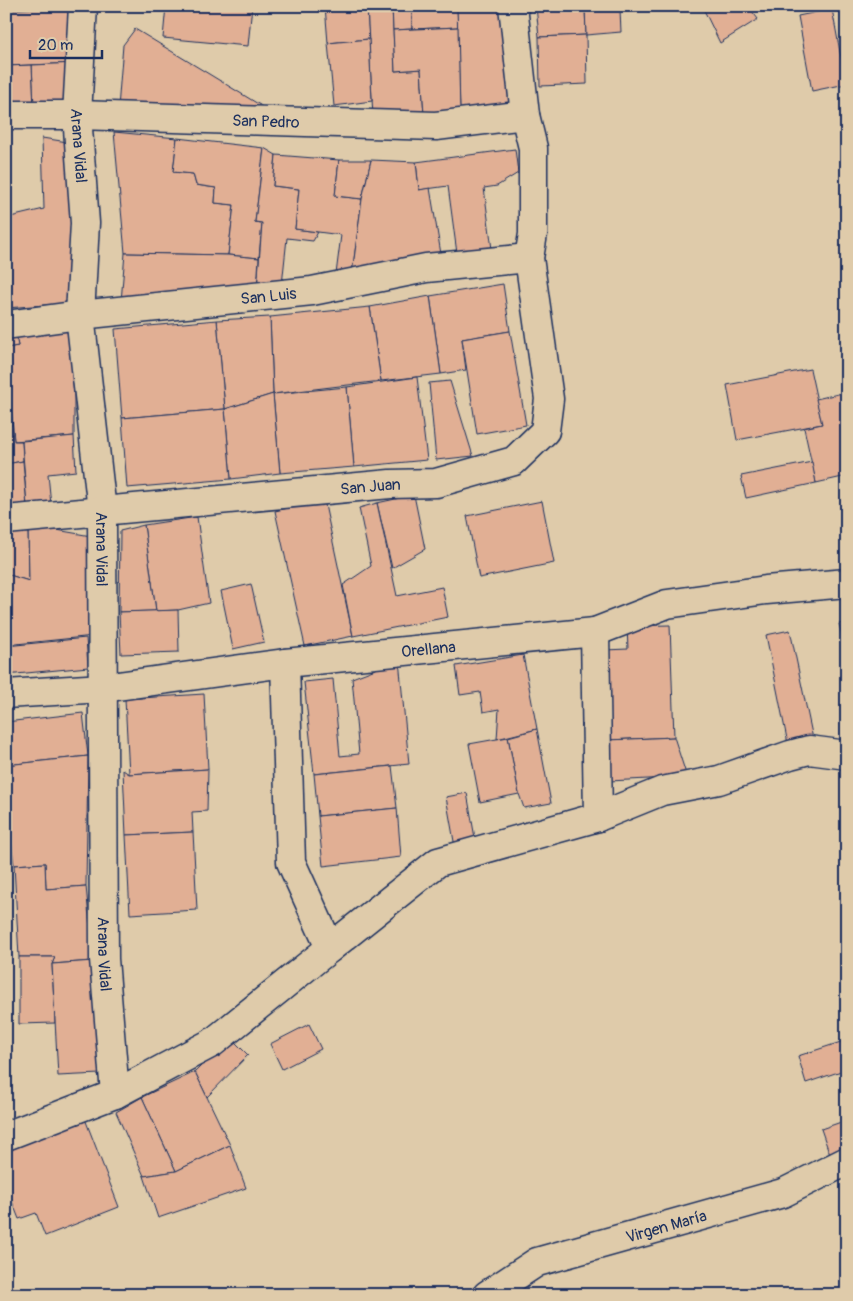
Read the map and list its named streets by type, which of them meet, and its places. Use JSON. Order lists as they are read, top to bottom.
{
  "streets": {
    "street": [
      "San Pedro",
      "Arana Vidal",
      "San Luis",
      "San Juan",
      "Orellana",
      "Virgen María"
    ]
  },
  "crossings": [
    ["San Pedro", "Arana Vidal"],
    ["San Pedro", "San Juan"],
    ["Arana Vidal", "San Luis"],
    ["Arana Vidal", "San Juan"],
    ["Arana Vidal", "Orellana"],
    ["San Luis", "San Juan"]
  ],
  "scale_bar": "20 m"
}
